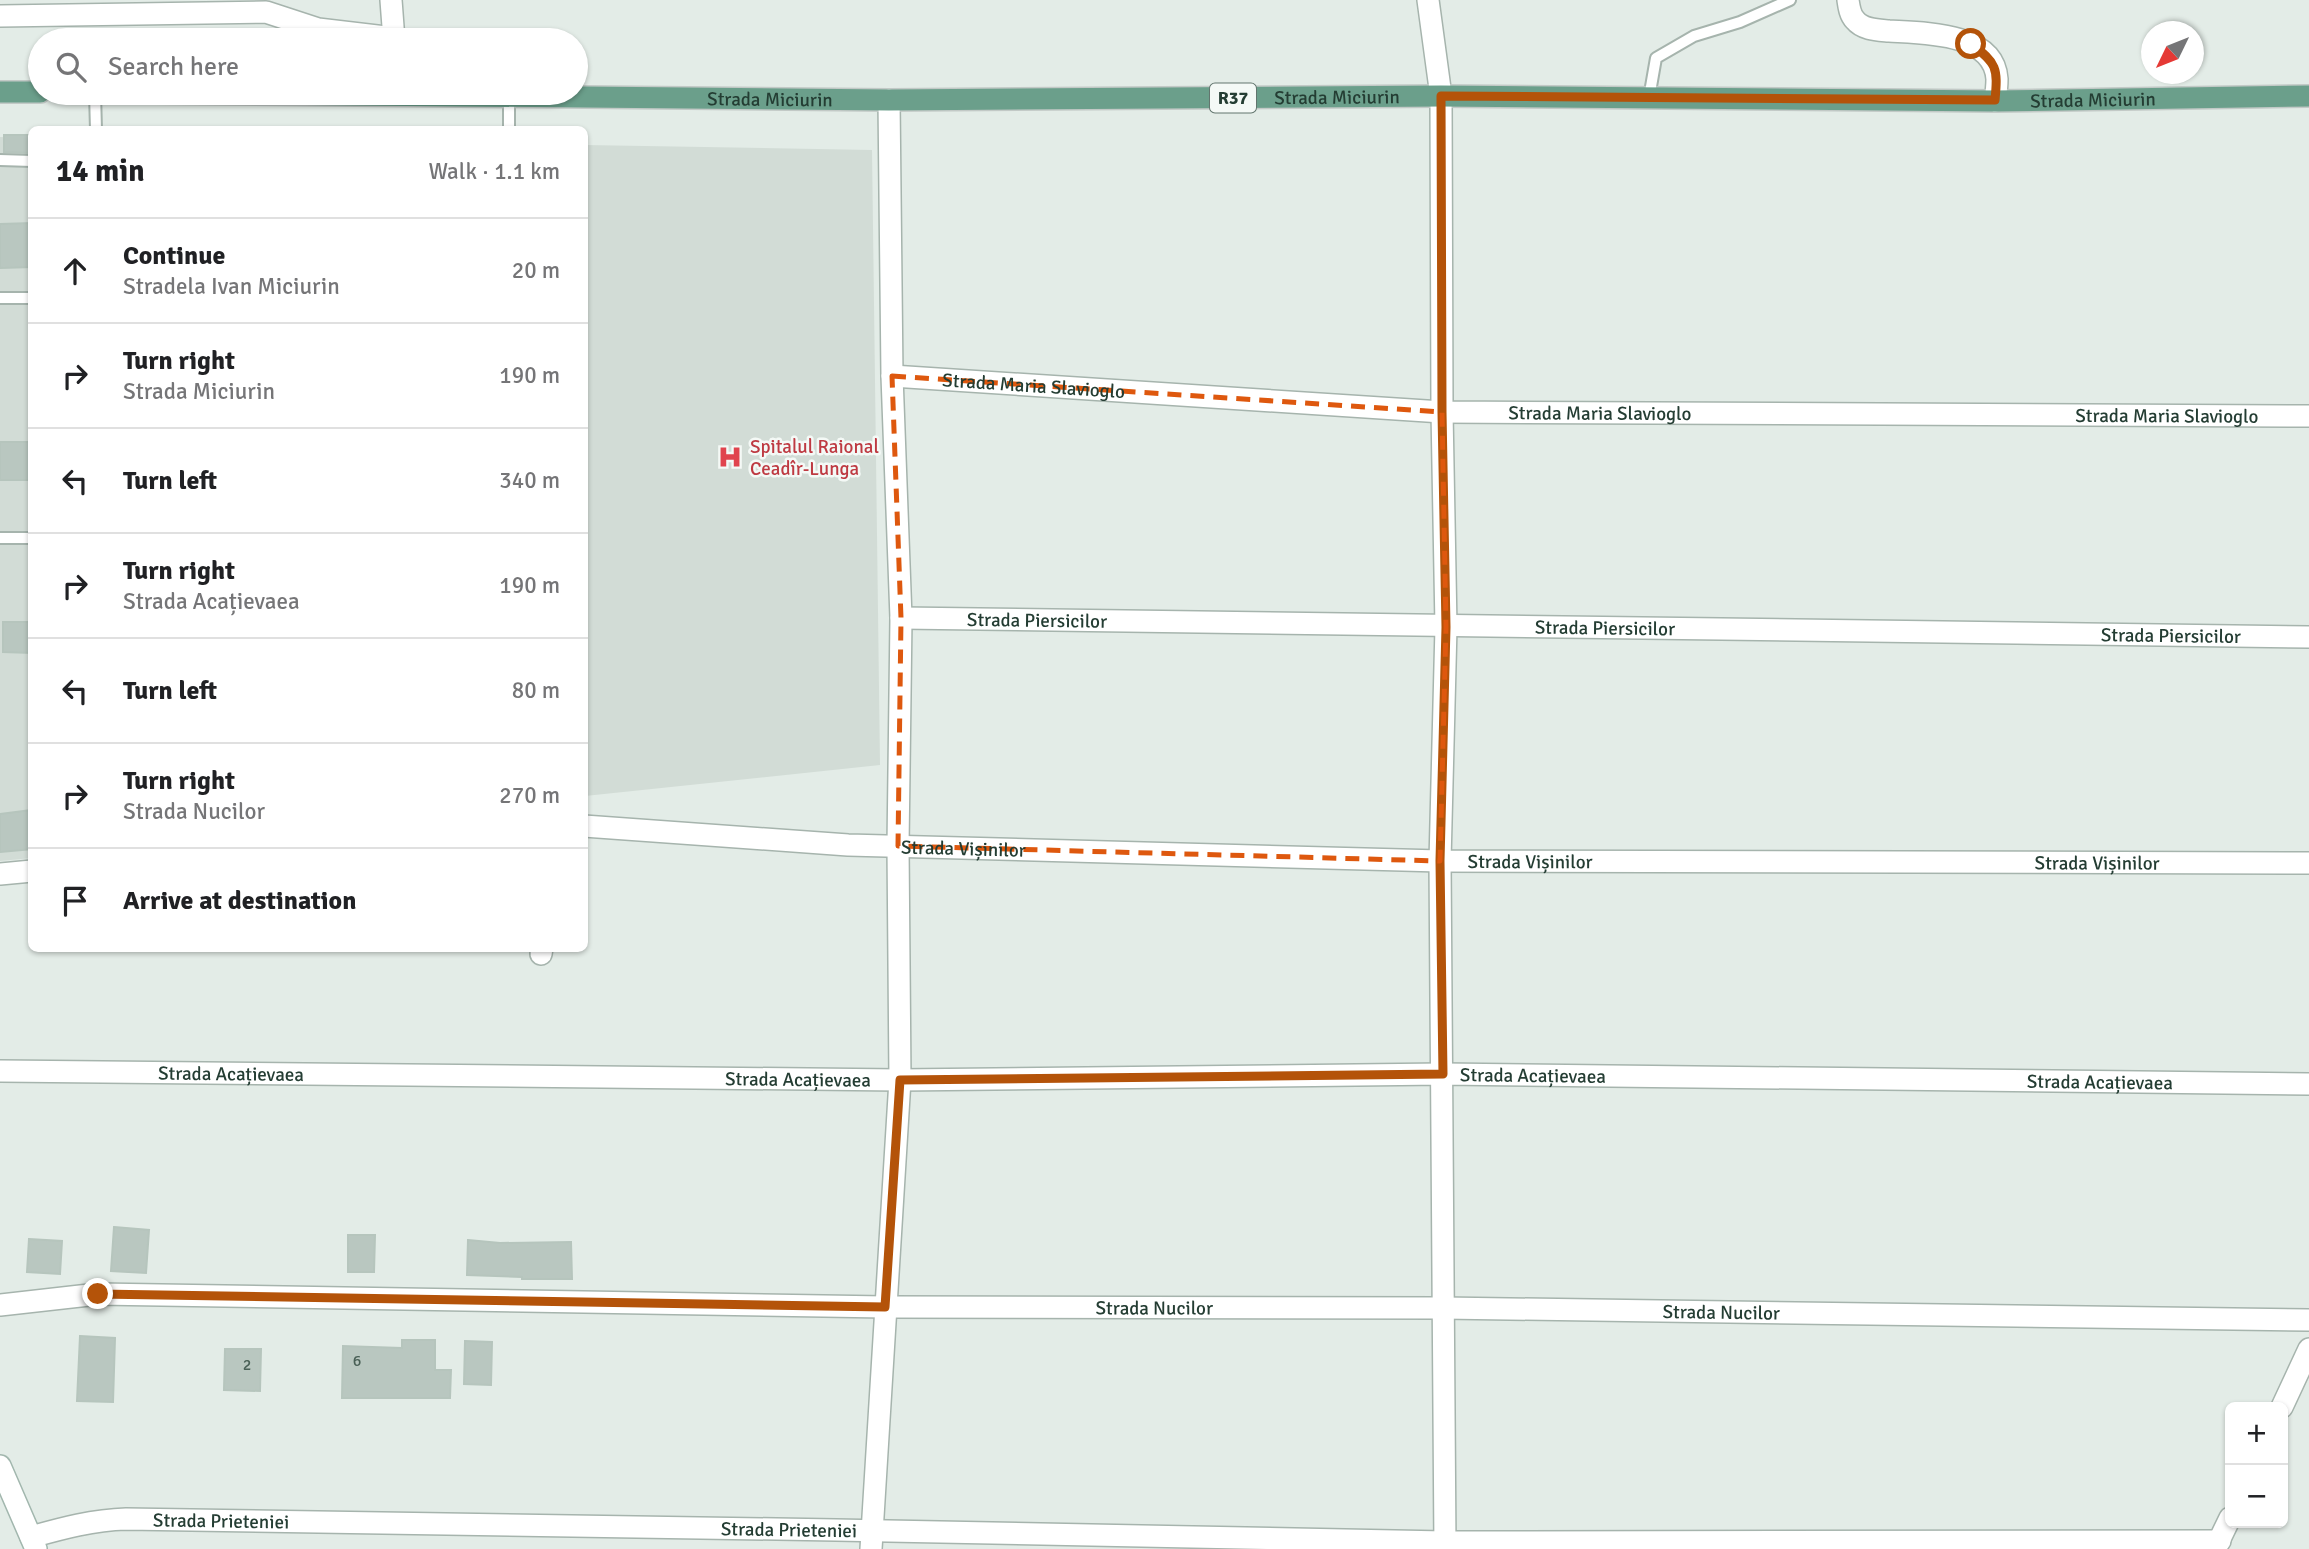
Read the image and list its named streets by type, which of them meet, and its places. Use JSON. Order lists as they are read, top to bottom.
{
  "streets": {
    "main road": ["Strada Miciurin", "R37"],
    "street": [
      "Strada Maria Slavioglo",
      "Strada Piersicilor",
      "Strada Vișinilor",
      "Strada Acațievaea",
      "Strada Nucilor",
      "Strada Prieteniei"
    ]
  },
  "places": {
    "hospital": ["Spitalul Raional Ceadîr-Lunga"]
  },
  "house_numbers": ["6", "2"],
  "north": "bottom left",
  "page": {
    "search": "Search here",
    "heading": ["14 min", "Walk · 1.1 km"],
    "list": [
      ["Continue", "Stradela Ivan Miciurin", "20 m"],
      ["Turn right", "Strada Miciurin", "190 m"],
      ["Turn left", "340 m"],
      ["Turn right", "Strada Acațievaea", "190 m"],
      ["Turn left", "80 m"],
      ["Turn right", "Strada Nucilor", "270 m"],
      "Arrive at destination"
    ],
    "map_buttons": ["+", "−"]
  }
}
